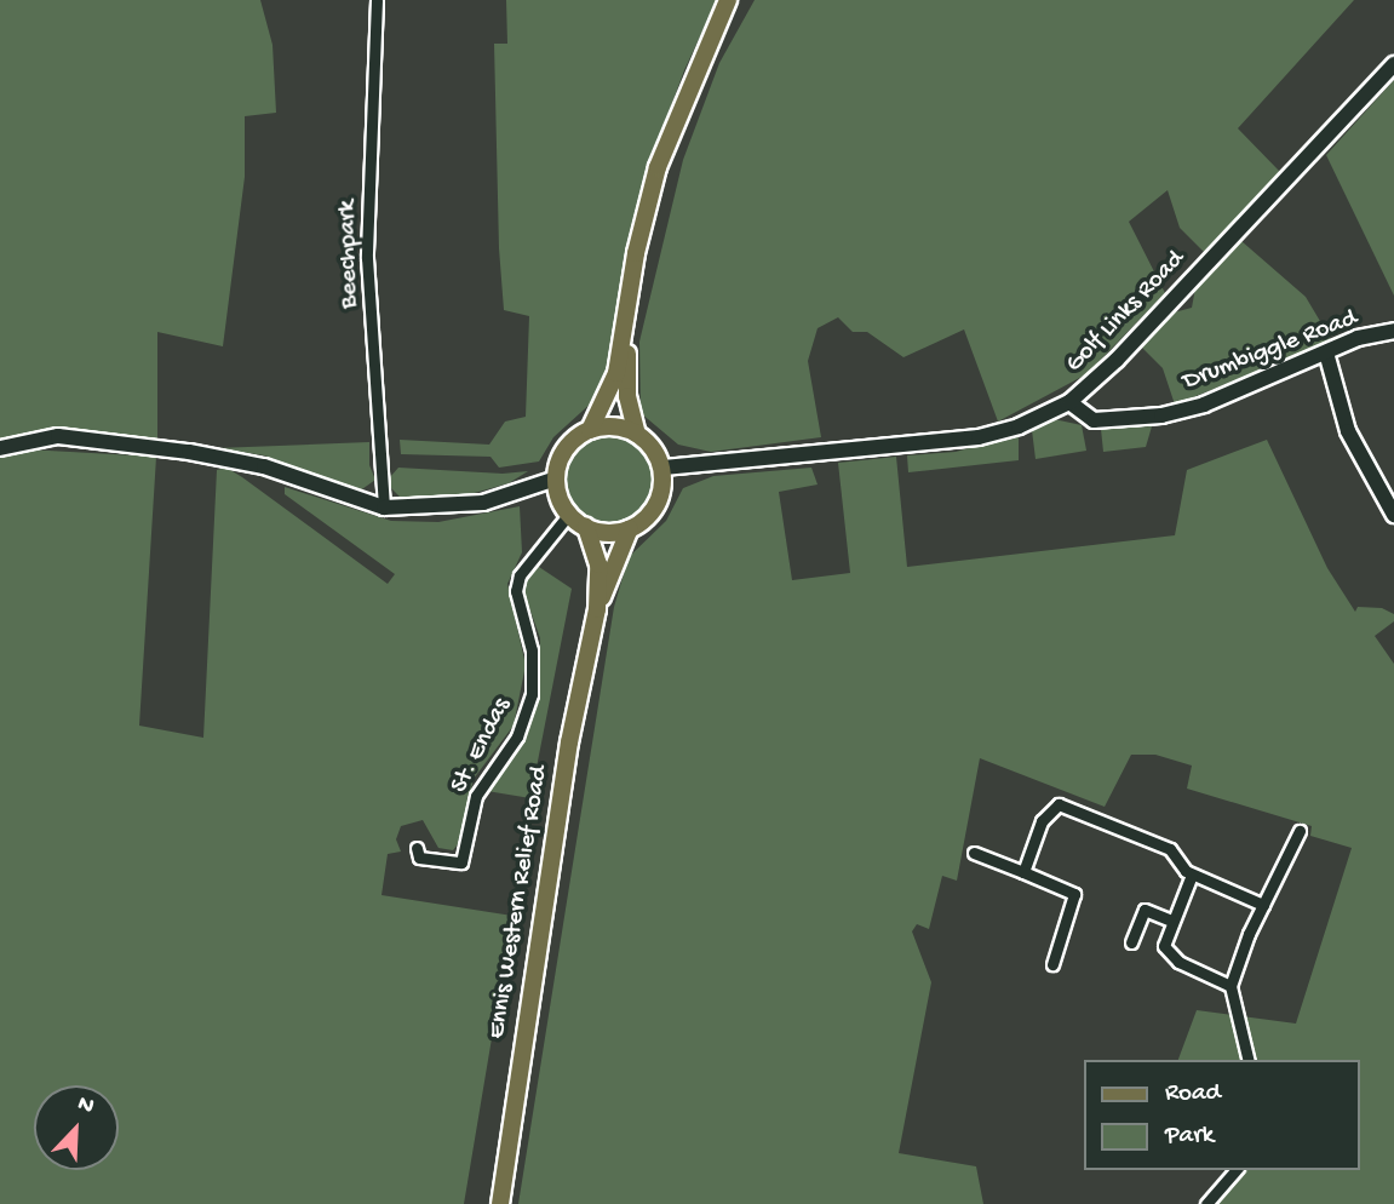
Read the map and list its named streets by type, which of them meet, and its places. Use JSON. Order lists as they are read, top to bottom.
{
  "streets": {
    "main road": ["Golf Links Road", "Drumbiggle Road", "Ennis Western Relief Road"],
    "street": ["Beechpark", "St. Endas"]
  },
  "crossings": [
    ["Golf Links Road", "Drumbiggle Road"],
    ["Golf Links Road", "St. Endas"],
    ["Golf Links Road", "Ennis Western Relief Road"],
    ["St. Endas", "Ennis Western Relief Road"]
  ],
  "legend": ["Road", "Park"],
  "north": "top right"
}
